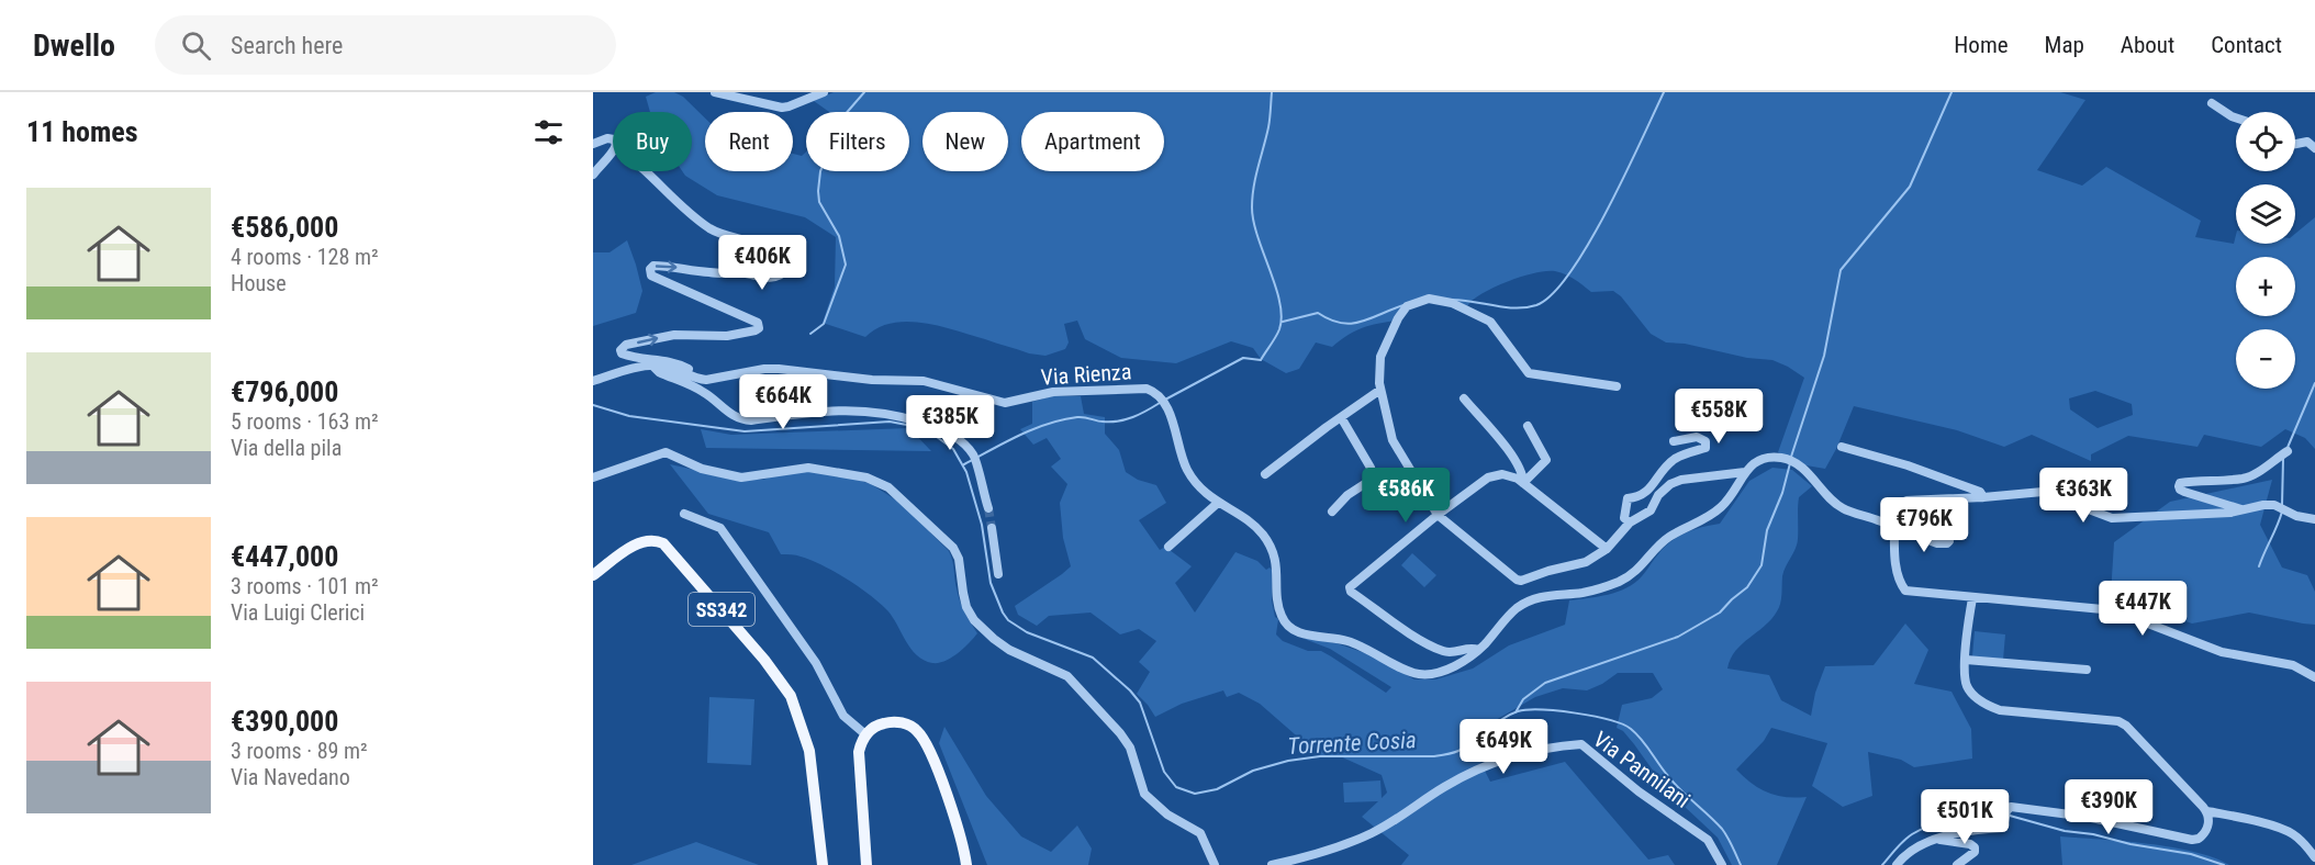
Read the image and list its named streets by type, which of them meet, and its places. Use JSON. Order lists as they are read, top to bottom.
{
  "streets": {
    "main road": ["SS342"],
    "street": ["Via Rienza", "Via Pannilani"]
  },
  "water": ["Torrente Cosia"],
  "page": {
    "header": "Dwello",
    "search": "Search here",
    "nav": [
      "Home",
      "Map",
      "About",
      "Contact"
    ],
    "heading": "11 homes",
    "map_buttons": ["+", "−"],
    "chip": [
      "Buy",
      "Rent",
      "Filters",
      "New",
      "Apartment"
    ],
    "list": [
      {
        "name": "€586,000",
        "note": "4 rooms · 128 m² · House"
      },
      {
        "name": "€796,000",
        "note": "5 rooms · 163 m² · Via della pila"
      },
      {
        "name": "€447,000",
        "note": "3 rooms · 101 m² · Via Luigi Clerici"
      },
      {
        "name": "€390,000",
        "note": "3 rooms · 89 m² · Via Navedano"
      }
    ],
    "price": [
      "€406K",
      "€664K",
      "€558K",
      "€385K",
      "€586K",
      "€363K",
      "€796K",
      "€447K",
      "€649K",
      "€390K",
      "€501K"
    ]
  }
}
